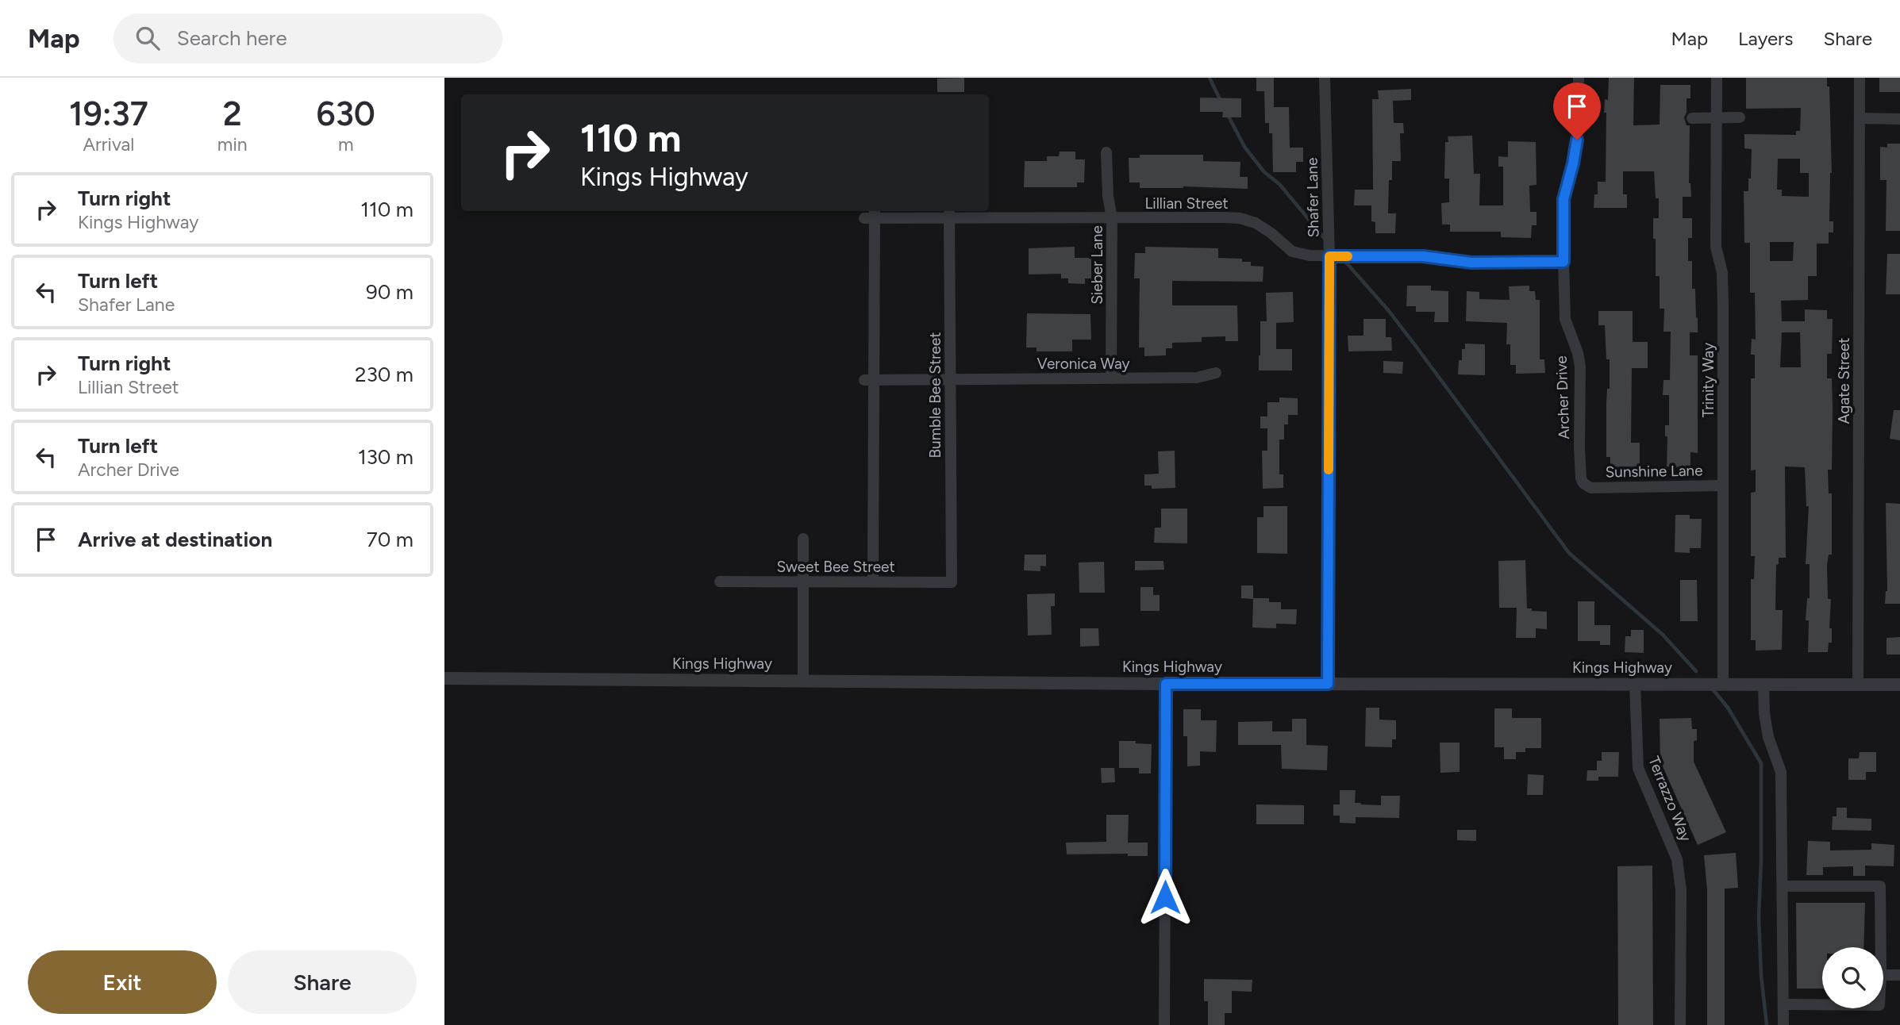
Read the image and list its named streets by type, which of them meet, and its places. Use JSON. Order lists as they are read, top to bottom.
{
  "streets": {
    "street": [
      "Shafer Lane",
      "Lillian Street",
      "Sieber Lane",
      "Veronica Way",
      "Trinity Way",
      "Agate Street",
      "Bumble Bee Street",
      "Archer Drive",
      "Sunshine Lane",
      "Sweet Bee Street",
      "Kings Highway",
      "Terrazzo Way"
    ]
  },
  "crossings": [
    ["Shafer Lane", "Lillian Street"],
    ["Shafer Lane", "Kings Highway"],
    ["Lillian Street", "Sieber Lane"],
    ["Lillian Street", "Bumble Bee Street"],
    ["Lillian Street", "Archer Drive"],
    ["Sieber Lane", "Veronica Way"],
    ["Veronica Way", "Bumble Bee Street"],
    ["Trinity Way", "Sunshine Lane"],
    ["Trinity Way", "Kings Highway"],
    ["Agate Street", "Kings Highway"],
    ["Bumble Bee Street", "Sweet Bee Street"],
    ["Archer Drive", "Sunshine Lane"],
    ["Kings Highway", "Terrazzo Way"]
  ],
  "page": {
    "header": "Map",
    "search": "Search here",
    "nav": ["Map", "Layers", "Share"],
    "eta": [
      "19:37",
      "Arrival",
      "2",
      "min",
      "630",
      "m"
    ],
    "turn": ["110 m", "Kings Highway"],
    "list": [
      {
        "name": "Turn right",
        "note": "Kings Highway",
        "value": "110 m"
      },
      {
        "name": "Turn left",
        "note": "Shafer Lane",
        "value": "90 m"
      },
      {
        "name": "Turn right",
        "note": "Lillian Street",
        "value": "230 m"
      },
      {
        "name": "Turn left",
        "note": "Archer Drive",
        "value": "130 m"
      },
      {
        "name": "Arrive at destination",
        "value": "70 m"
      }
    ],
    "buttons": ["Exit", "Share"]
  }
}
